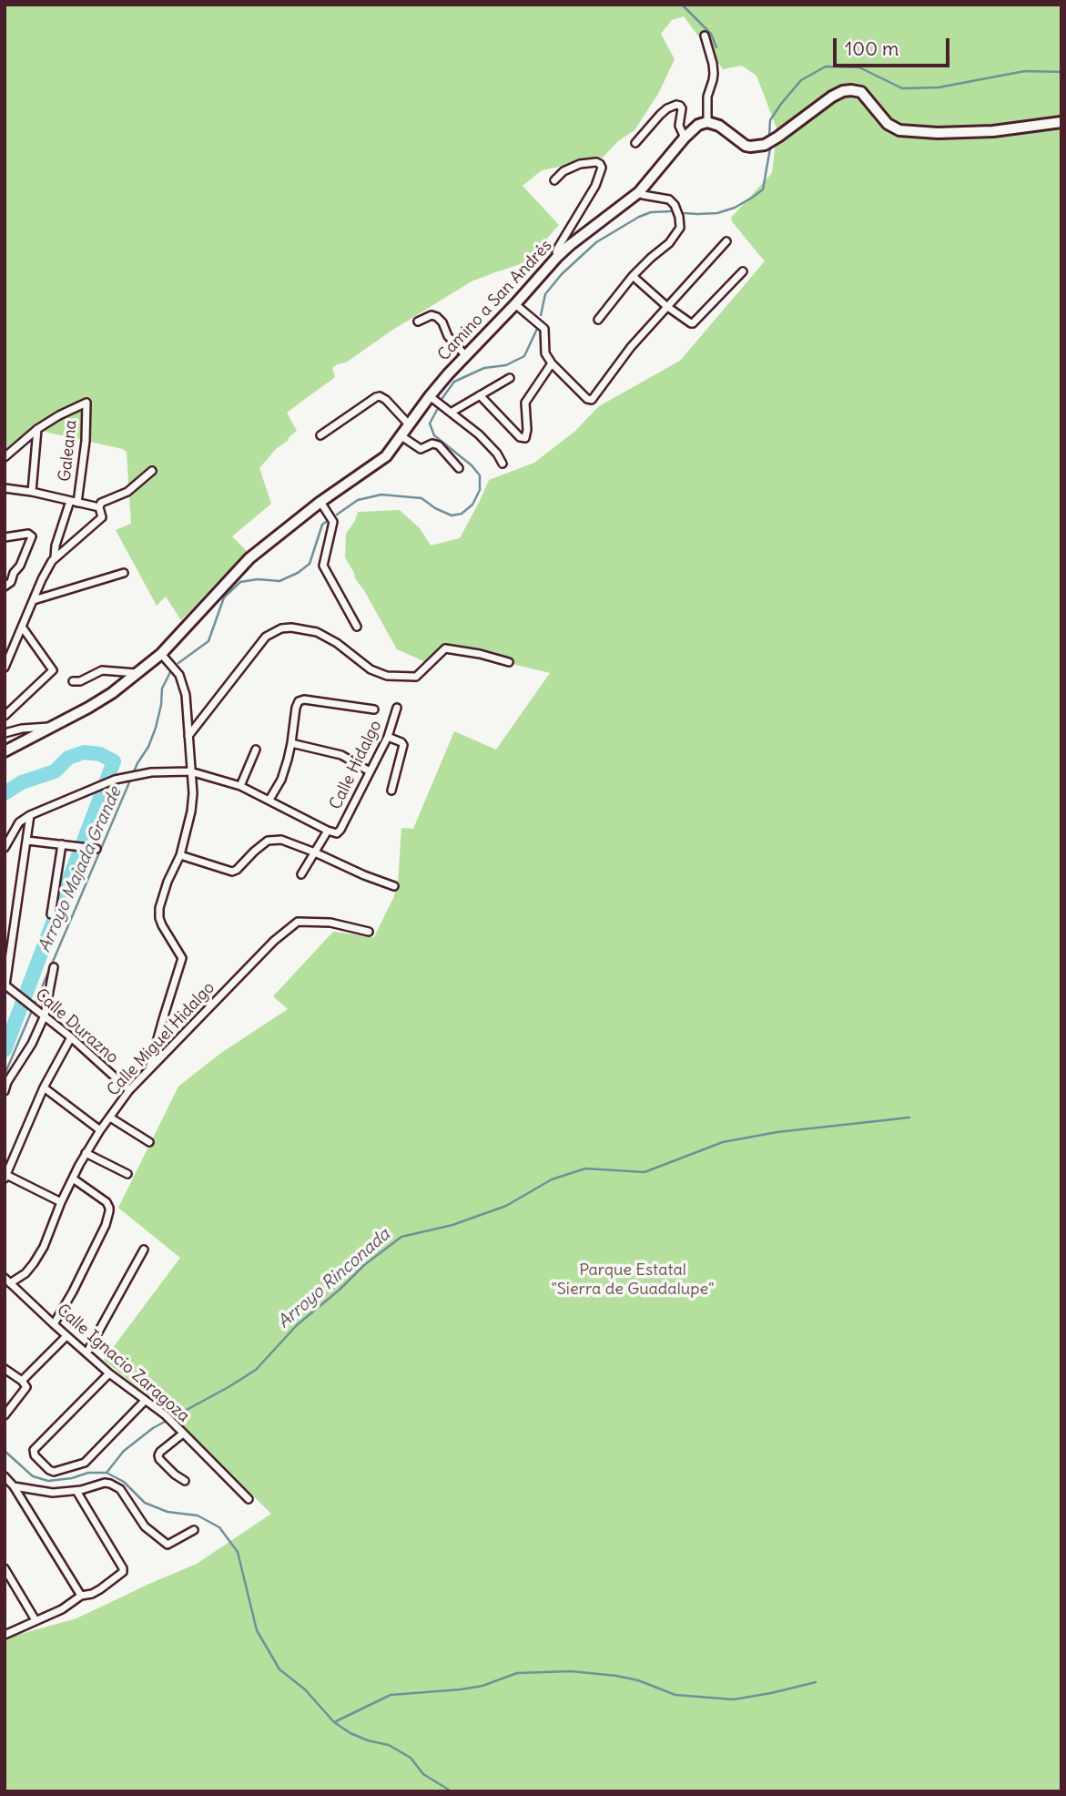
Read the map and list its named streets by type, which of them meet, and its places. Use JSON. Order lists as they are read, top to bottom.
{
  "streets": {
    "street": [
      "Camino a San Andrés",
      "Galeana",
      "Calle Hidalgo",
      "Calle Durazno",
      "Calle Miguel Hidalgo",
      "Calle Ignacio Zaragoza"
    ]
  },
  "crossings": [
    ["Calle Durazno", "Calle Miguel Hidalgo"],
    ["Calle Miguel Hidalgo", "Calle Ignacio Zaragoza"]
  ],
  "water": ["Arroyo Majada Grande", "Arroyo Rinconada"],
  "parks": ["Parque Estatal \"Sierra de Guadalupe\""],
  "scale_bar": "100 m"
}
